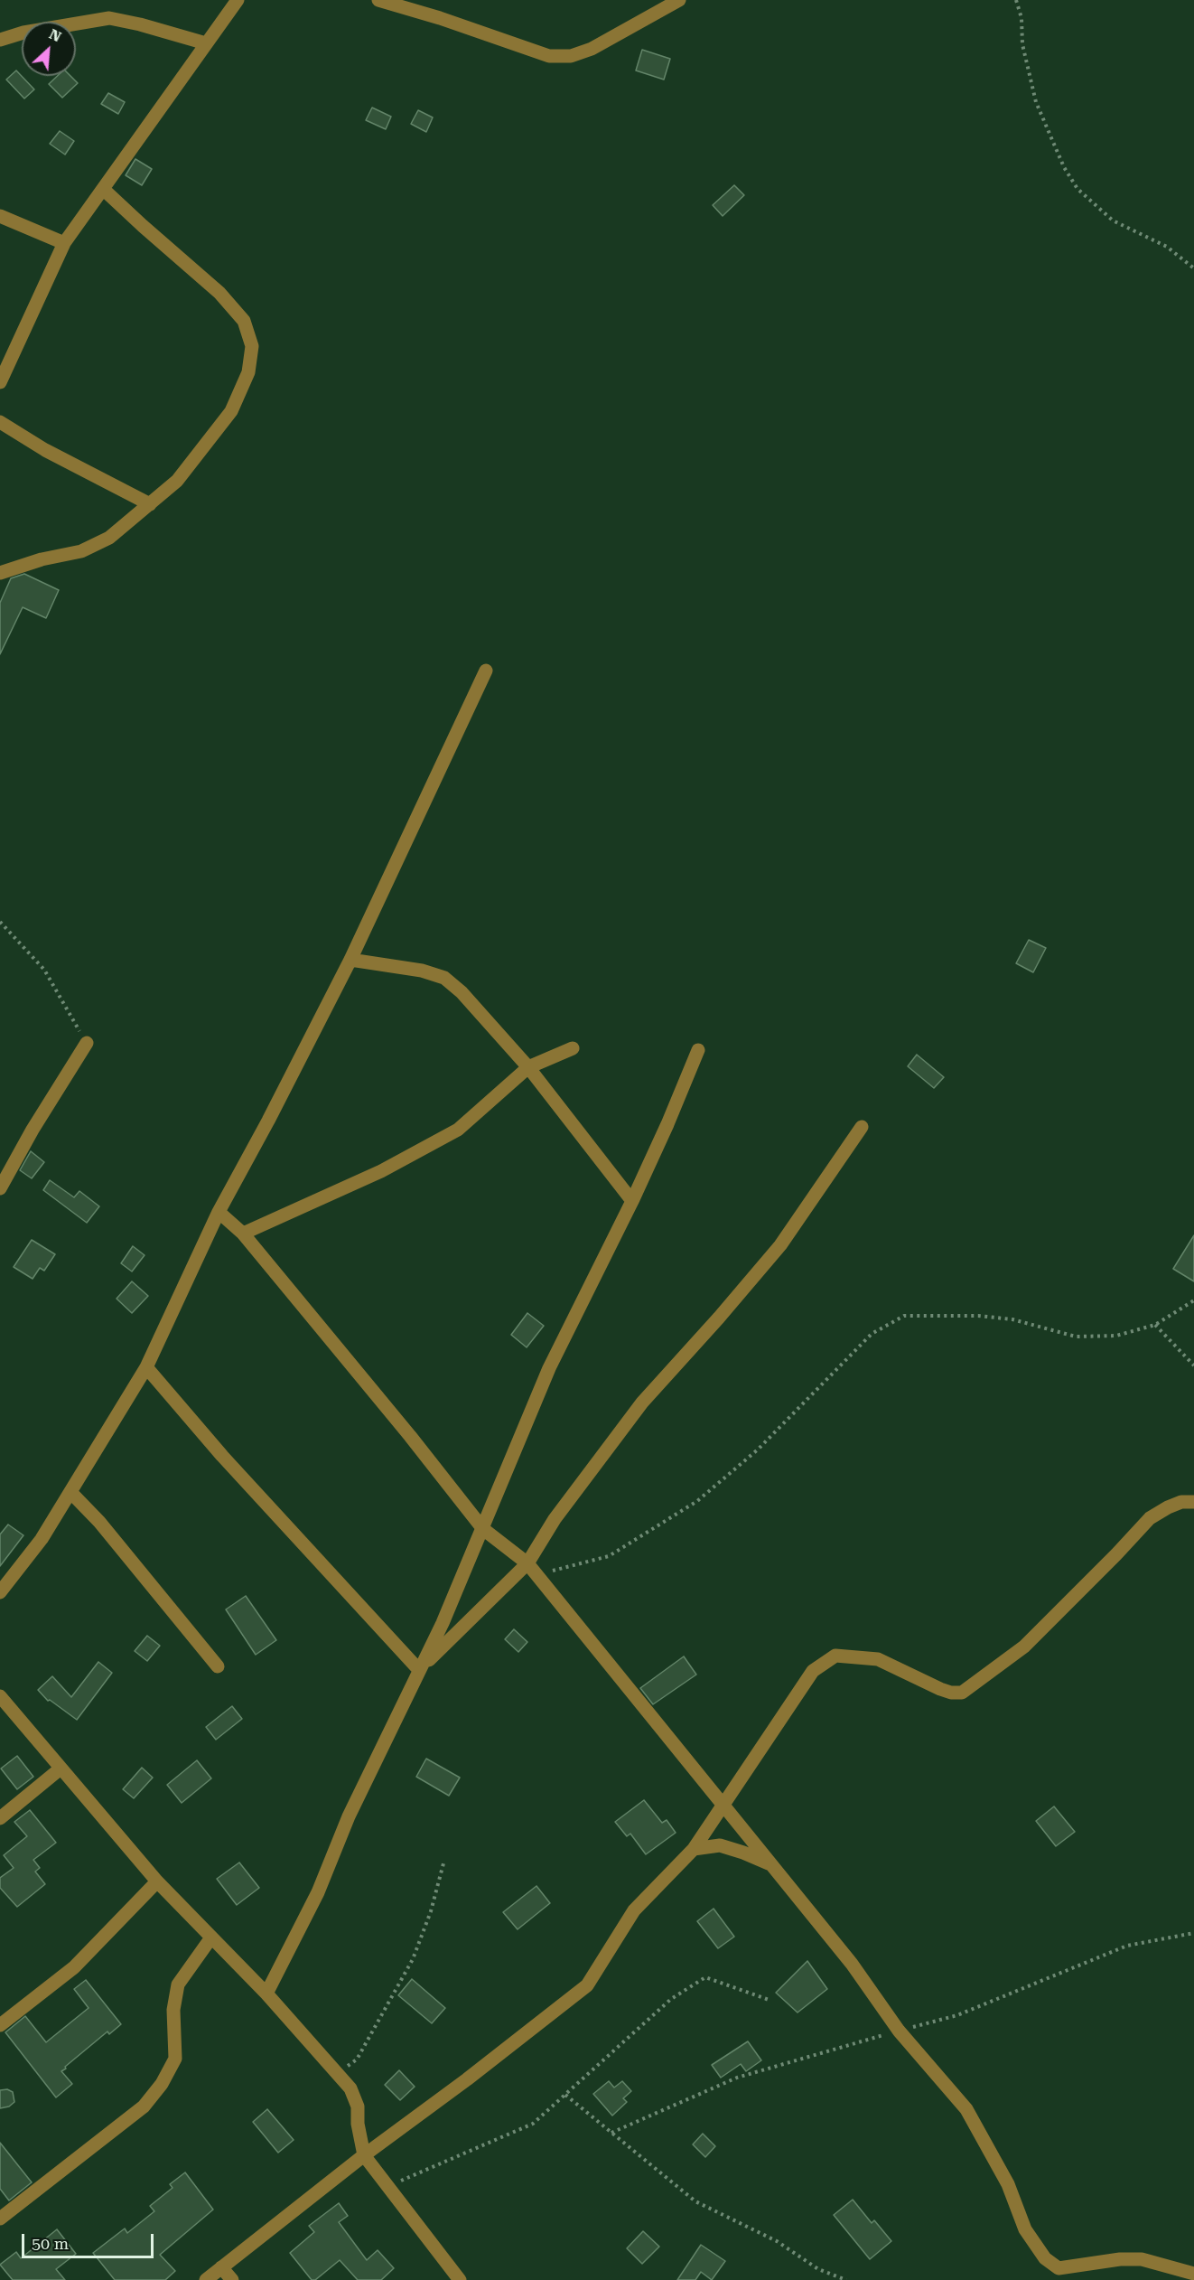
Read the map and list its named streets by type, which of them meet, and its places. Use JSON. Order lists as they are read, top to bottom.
{
  "scale_bar": "50 m",
  "north": "top right"
}
